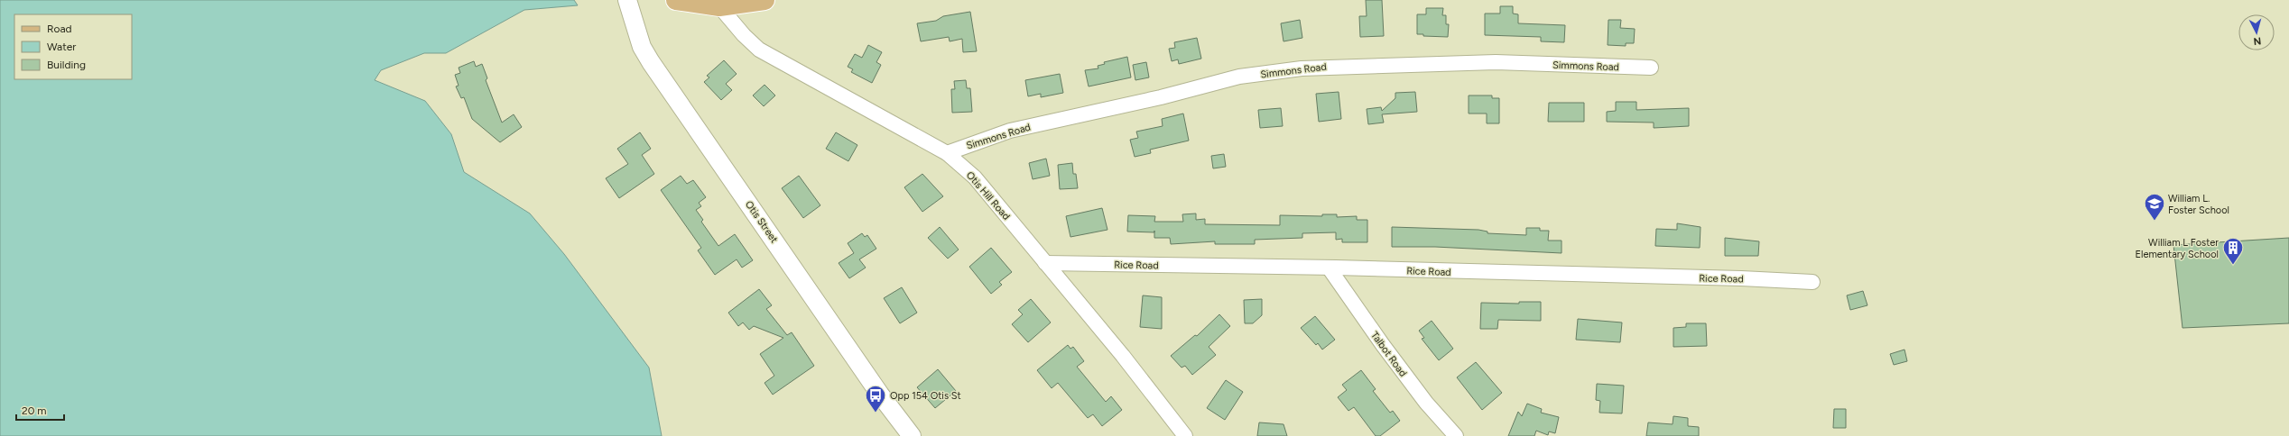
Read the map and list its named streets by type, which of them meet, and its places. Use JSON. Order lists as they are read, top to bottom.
{
  "streets": {
    "street": [
      "Simmons Road",
      "Otis Hill Road",
      "Otis Street",
      "Rice Road",
      "Talbot Road"
    ]
  },
  "crossings": [
    ["Simmons Road", "Otis Hill Road"],
    ["Otis Hill Road", "Rice Road"],
    ["Rice Road", "Talbot Road"]
  ],
  "places": {
    "school or university": ["William L. Foster School"],
    "building": ["William L Foster Elementary School"],
    "bus stop": ["Opp 154 Otis St"]
  },
  "legend": ["Road", "Water", "Building"],
  "scale_bar": "20 m",
  "north": "bottom"
}
